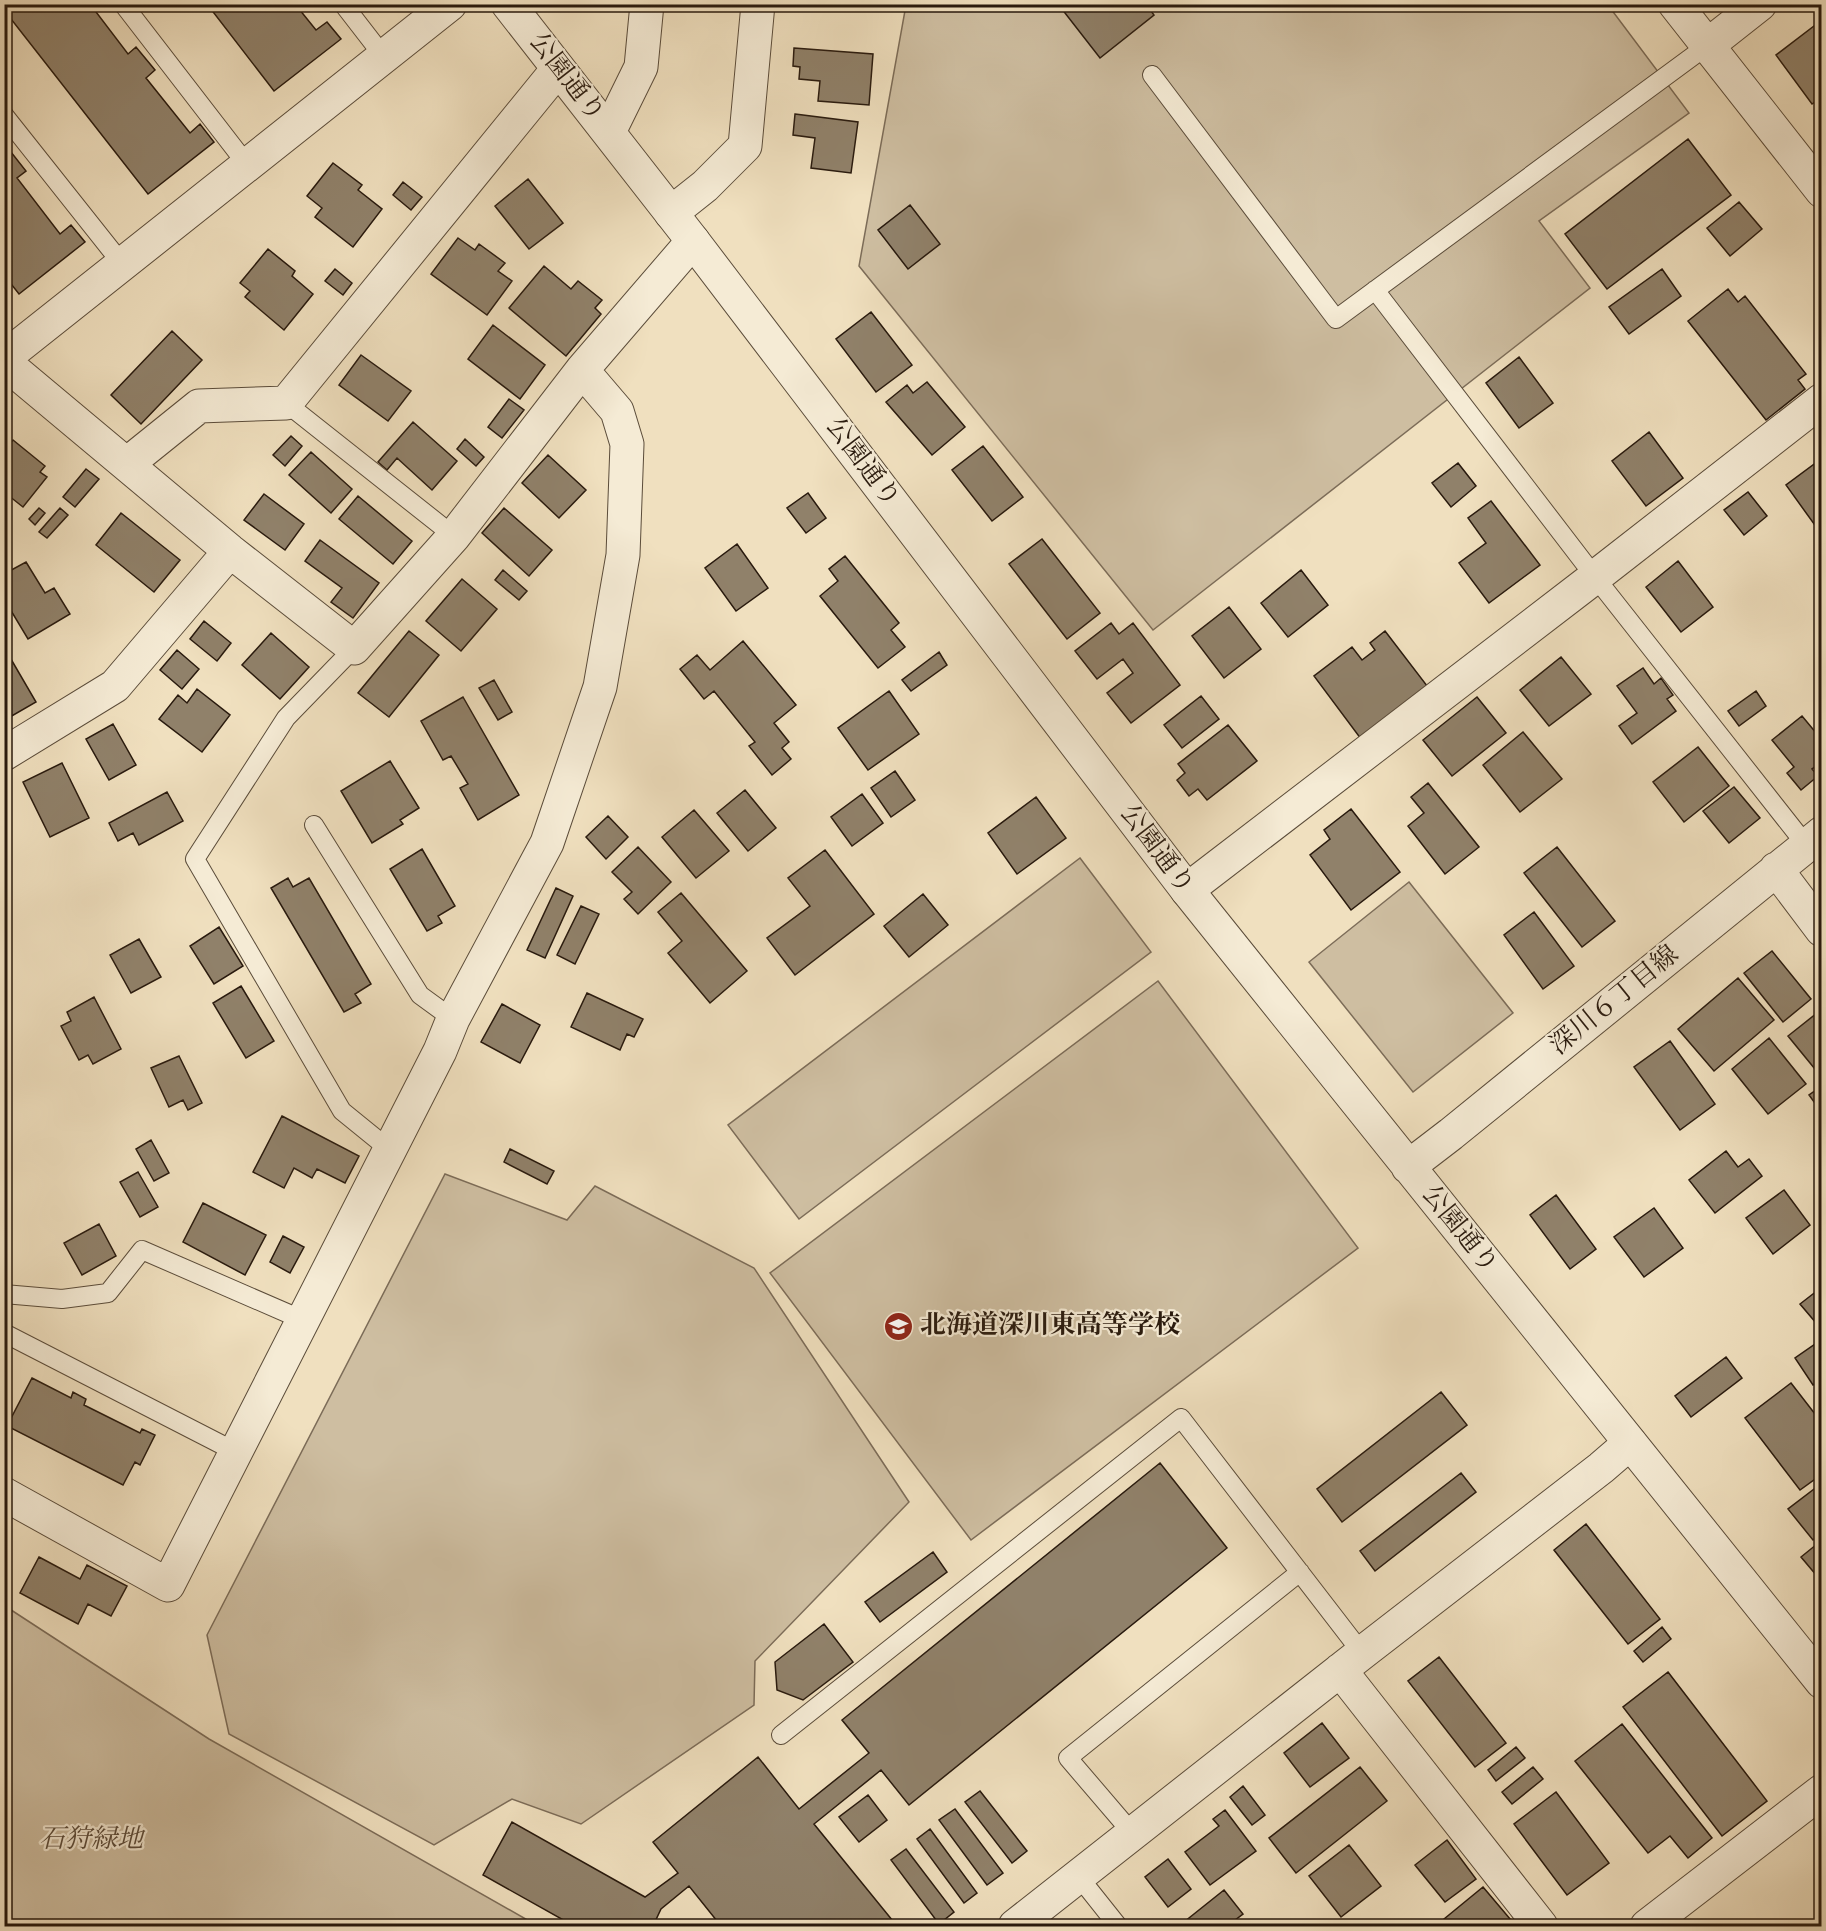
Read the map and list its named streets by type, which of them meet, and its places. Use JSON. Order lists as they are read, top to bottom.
{
  "streets": {
    "street": ["公園通り", "深川６丁目線"]
  },
  "crossings": [
    ["公園通り", "深川６丁目線"]
  ],
  "parks": ["石狩緑地"],
  "places": {
    "school or university": ["北海道深川東高等学校"]
  }
}
